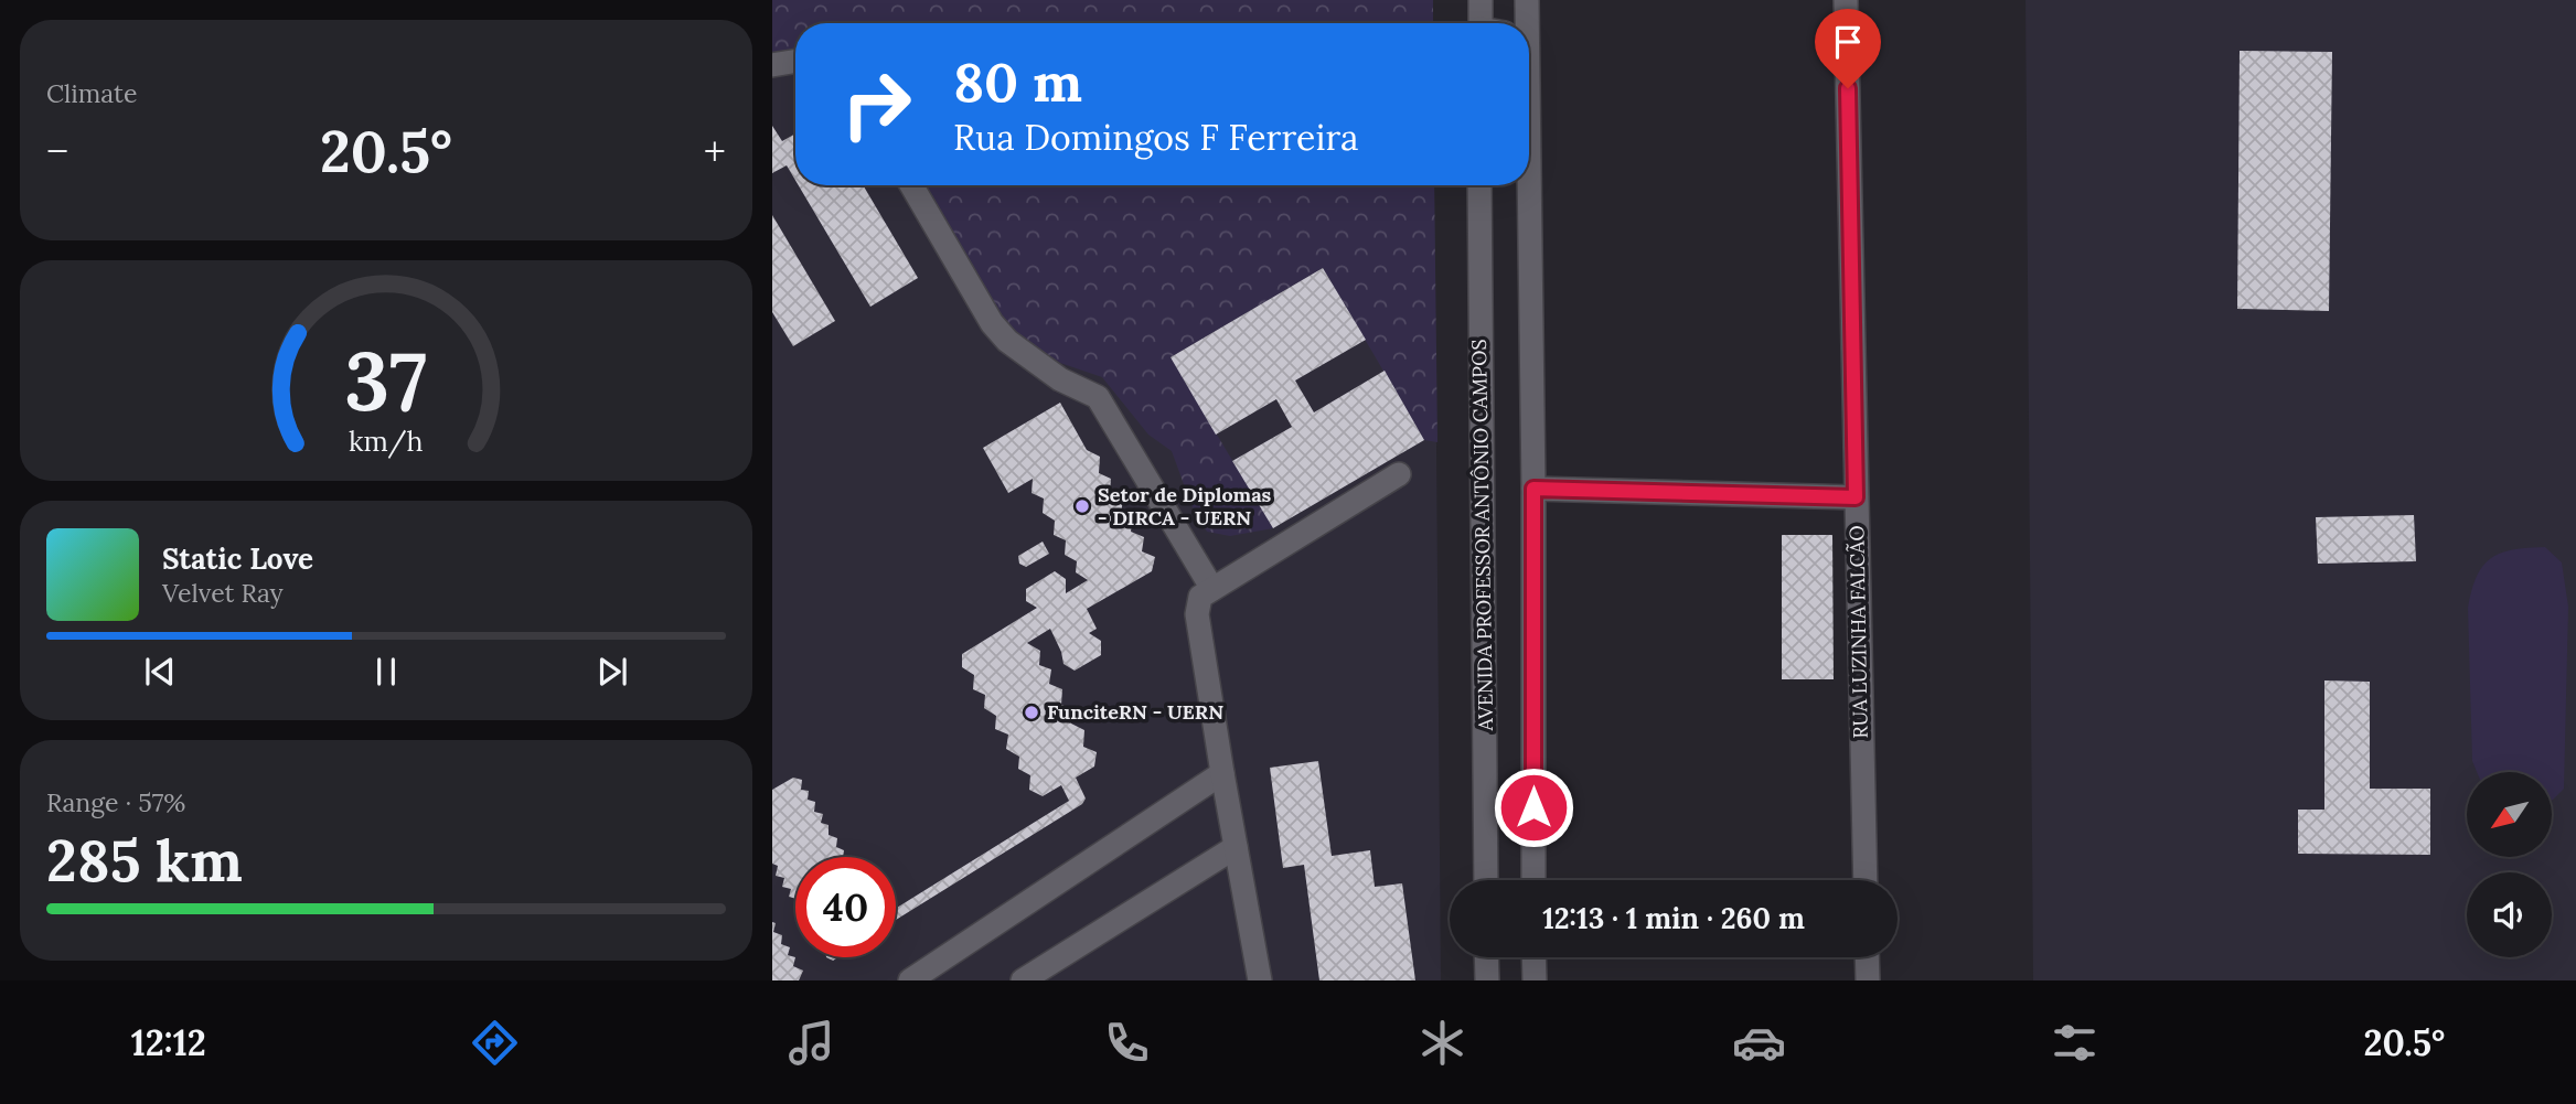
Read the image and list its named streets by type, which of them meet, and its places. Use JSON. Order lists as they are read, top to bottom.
{
  "streets": {
    "street": ["AVENIDA PROFESSOR ANTÔNIO CAMPOS", "RUA LUZINHA FALCÃO"]
  },
  "places": ["Setor de Diplomas - DIRCA - UERN", "FunciteRN - UERN"],
  "north": "bottom left",
  "page": {
    "tile": [
      "Climate",
      ["Range · 57%", "285 km"]
    ],
    "turn": ["80 m", "Rua Domingos F Ferreira"],
    "heat": ["−", "20.5°", "+"],
    "song": ["Static Love", "Velvet Ray"],
    "limit": "40",
    "trip": "12:13 · 1 min · 260 m",
    "tabs": ["12:12", "20.5°"],
    "gauge": ["37", "km/h"]
  }
}
